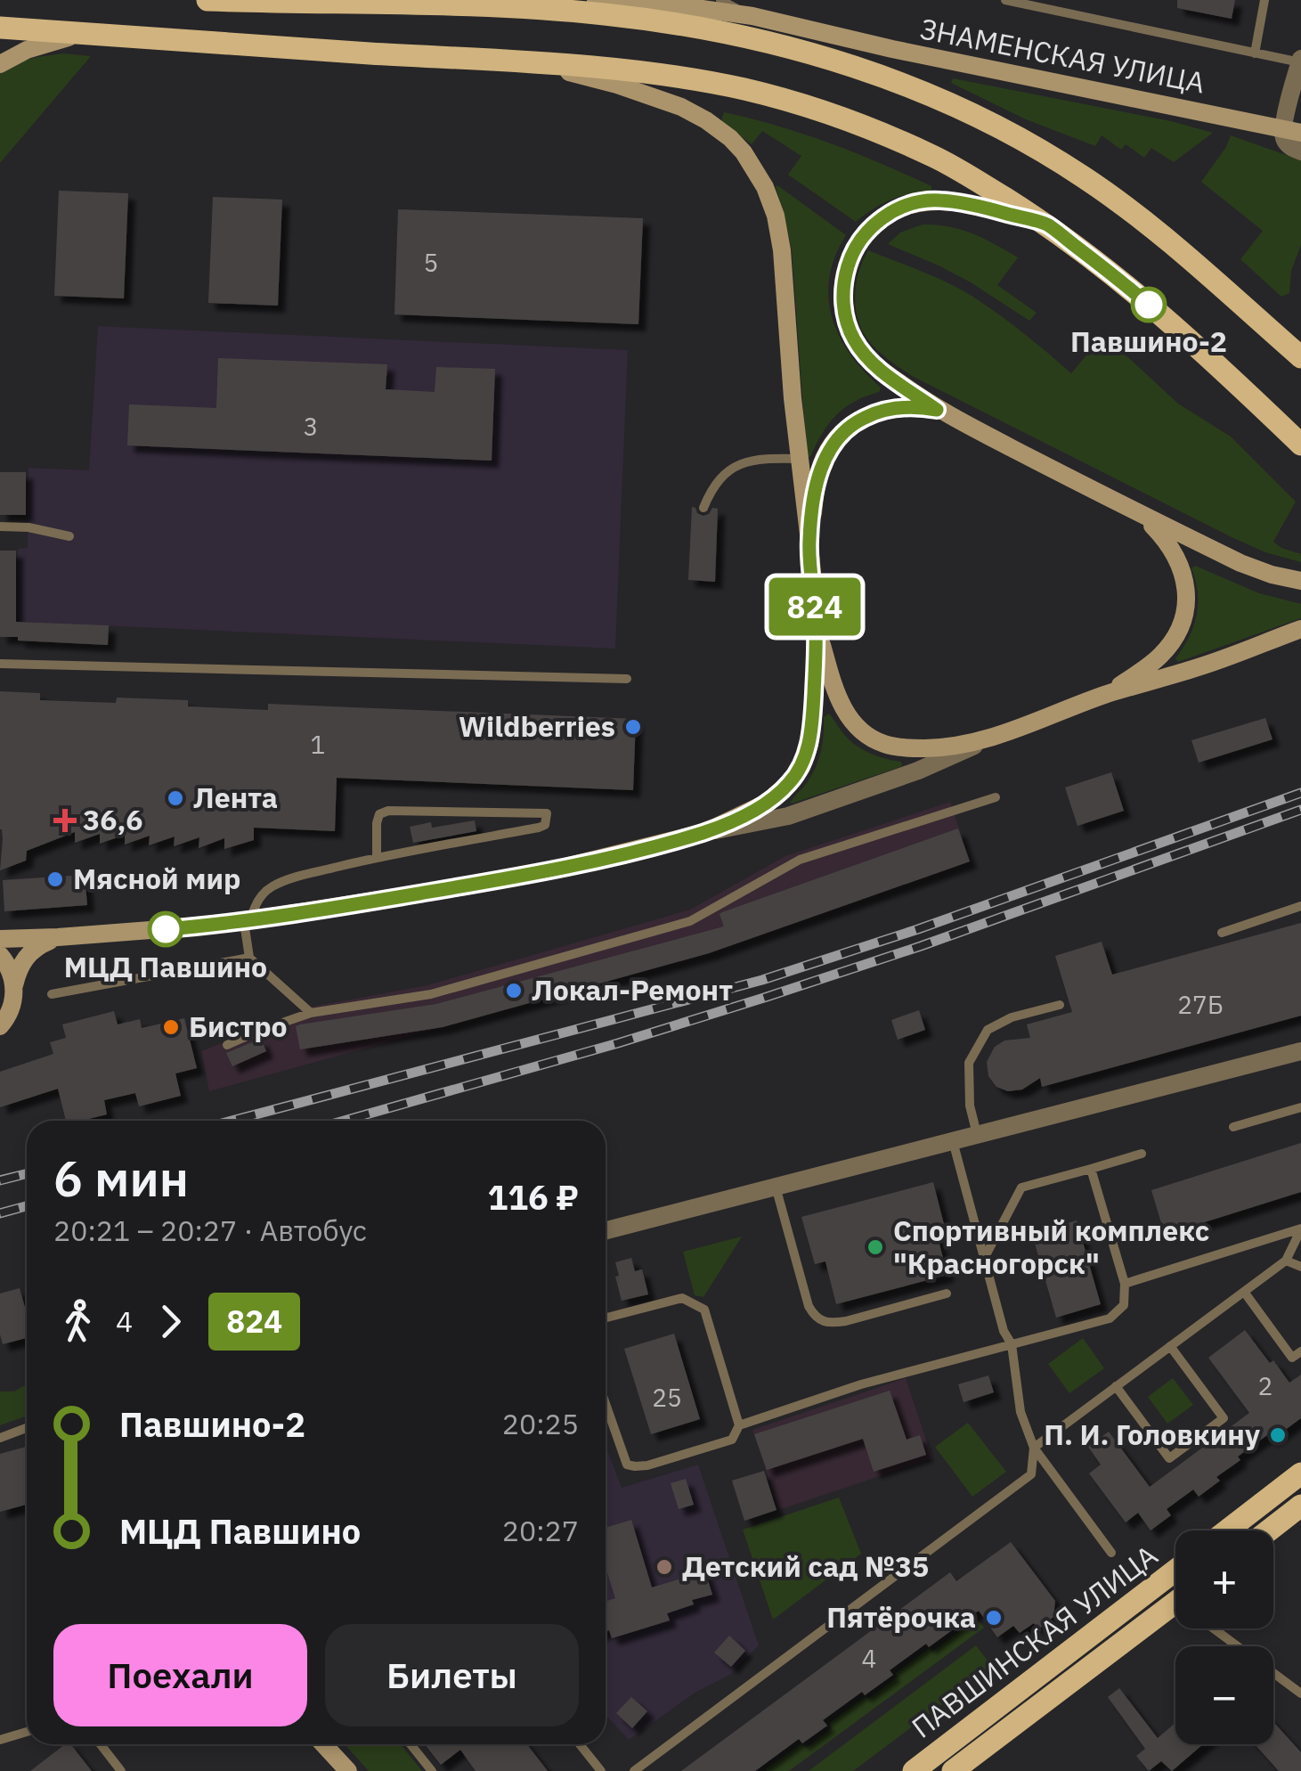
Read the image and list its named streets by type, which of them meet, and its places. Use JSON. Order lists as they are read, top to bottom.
{
  "streets": {
    "main road": ["ЗНАМЕНСКАЯ УЛИЦА", "ПАВШИНСКАЯ УЛИЦА"]
  },
  "places": {
    "other": [
      "Павшино-2",
      "Wildberries",
      "Лента",
      "Мясной мир",
      "МЦД Павшино",
      "Локал-Ремонт",
      "Бистро",
      "Спортивный комплекс \"Красногорск\"",
      "П. И. Головкину",
      "Детский сад №35",
      "Пятёрочка"
    ],
    "health": ["36,6"]
  },
  "lines": ["bus line 824"],
  "house_numbers": [
    "5",
    "3",
    "1",
    "27Б",
    "2",
    "25",
    "4"
  ],
  "page": {
    "on_map": "824",
    "heading": ["6 мин", "20:21 – 20:27 · Автобус", "116 ₽"],
    "legs": ["4", "824"],
    "list": [
      {
        "name": "Павшино-2",
        "value": "20:25"
      },
      {
        "name": "МЦД Павшино",
        "value": "20:27"
      }
    ],
    "map_buttons": ["+", "−"],
    "buttons": ["Поехали", "Билеты"]
  }
}
